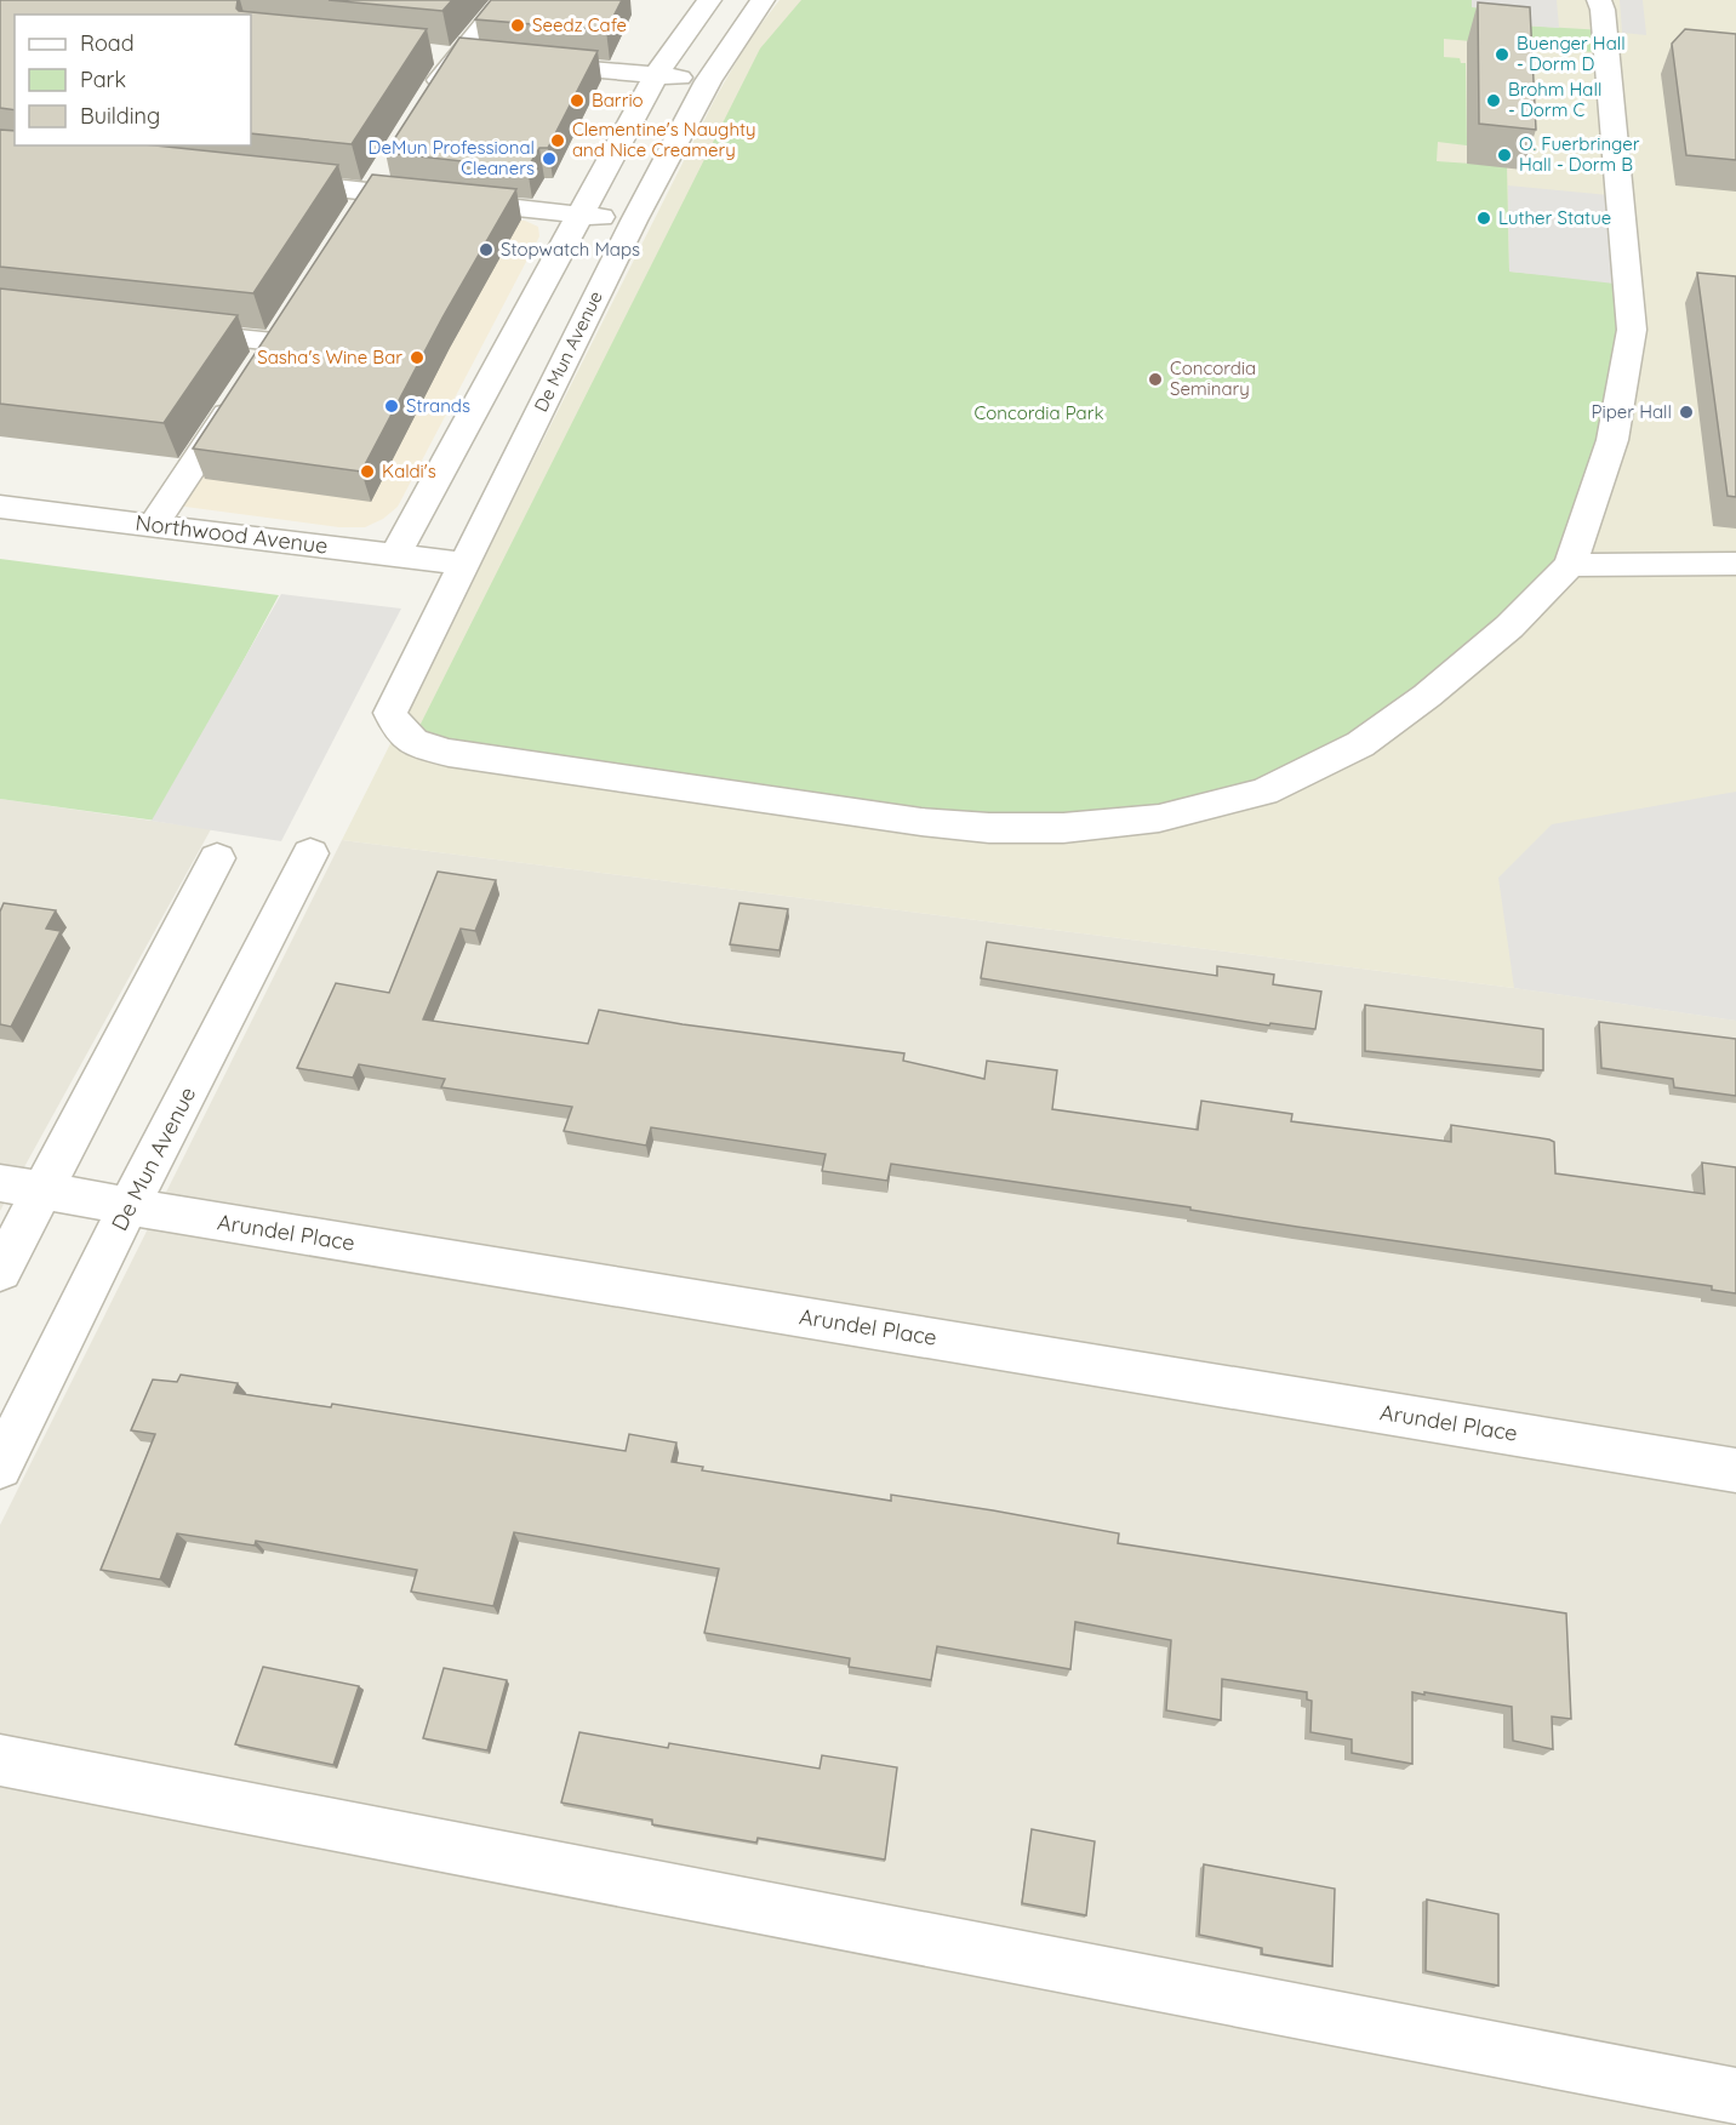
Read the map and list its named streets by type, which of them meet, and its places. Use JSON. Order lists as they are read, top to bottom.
{
  "streets": {
    "street": ["De Mun Avenue", "Northwood Avenue", "Arundel Place"]
  },
  "crossings": [
    ["De Mun Avenue", "Northwood Avenue"],
    ["De Mun Avenue", "Arundel Place"]
  ],
  "parks": ["Concordia Park"],
  "places": [
    "Seedz Cafe",
    "Buenger Hall - Dorm D",
    "Barrio",
    "Brohm Hall - Dorm C",
    "Clementine's Naughty and Nice Creamery",
    "O. Fuerbringer Hall - Dorm B",
    "DeMun Professional Cleaners",
    "Luther Statue",
    "Stopwatch Maps",
    "Sasha's Wine Bar",
    "Concordia Seminary",
    "Strands",
    "Piper Hall",
    "Kaldi's"
  ],
  "legend": ["Road", "Park", "Building"]
}
